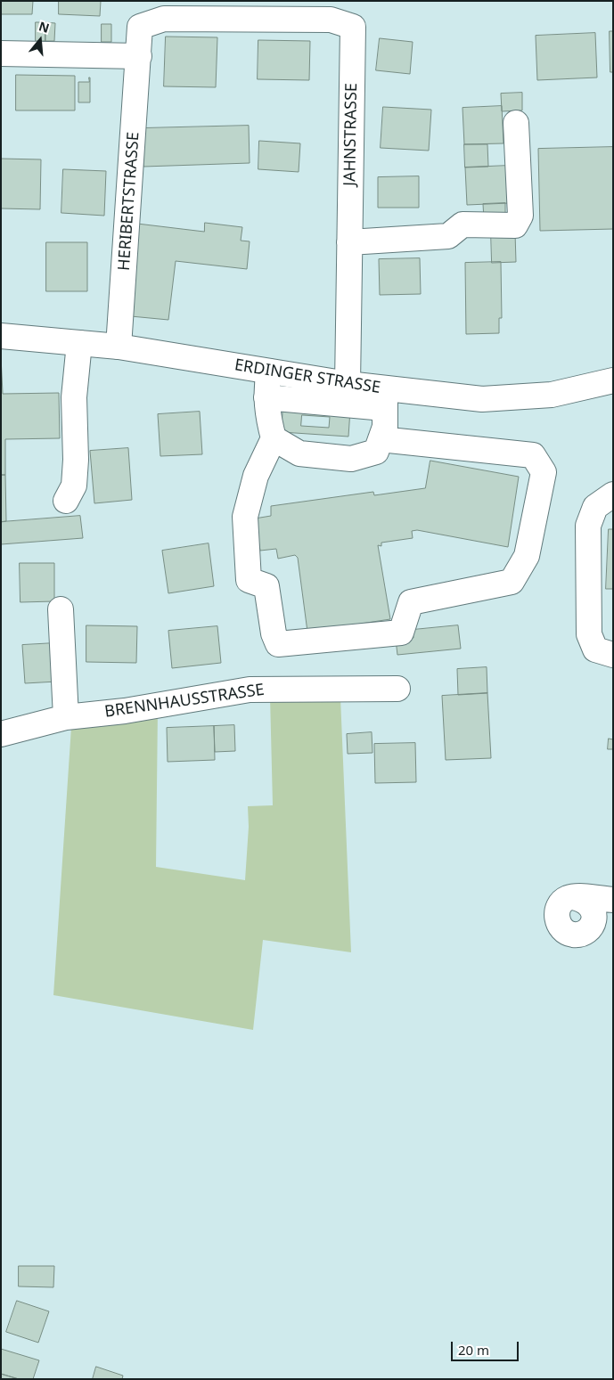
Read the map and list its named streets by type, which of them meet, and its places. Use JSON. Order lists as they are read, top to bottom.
{
  "streets": {
    "street": [
      "JAHNSTRASSE",
      "HERIBERTSTRASSE",
      "ERDINGER STRASSE",
      "BRENNHAUSSTRASSE"
    ]
  },
  "crossings": [
    ["JAHNSTRASSE", "HERIBERTSTRASSE"],
    ["JAHNSTRASSE", "ERDINGER STRASSE"],
    ["HERIBERTSTRASSE", "ERDINGER STRASSE"]
  ],
  "scale_bar": "20 m",
  "north": "top"
}
